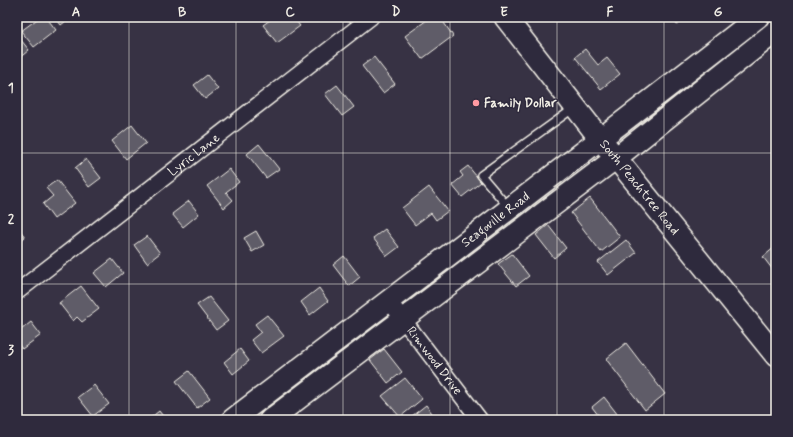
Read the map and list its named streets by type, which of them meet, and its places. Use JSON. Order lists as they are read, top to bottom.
{
  "streets": {
    "main road": ["South Peachtree Road", "Seagoville Road"],
    "street": ["Lyric Lane", "Rimwood Drive"]
  },
  "crossings": [
    ["South Peachtree Road", "Seagoville Road"],
    ["Seagoville Road", "Rimwood Drive"]
  ],
  "places": ["Family Dollar"],
  "grid": {
    "columns": [
      "A",
      "B",
      "C",
      "D",
      "E",
      "F",
      "G"
    ],
    "rows": ["1", "2", "3"]
  }
}
